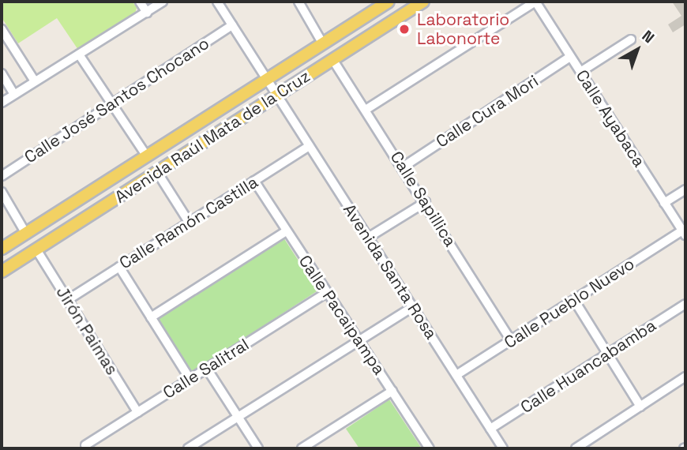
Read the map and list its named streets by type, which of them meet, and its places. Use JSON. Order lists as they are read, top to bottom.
{
  "streets": {
    "main road": ["Avenida Raúl Mata de la Cruz"],
    "street": [
      "Calle José Santos Chocano",
      "Calle Cura Mori",
      "Calle Ayabaca",
      "Calle Sapillica",
      "Calle Ramón Castilla",
      "Avenida Santa Rosa",
      "Calle Pueblo Nuevo",
      "Calle Pacaipampa",
      "Jirón Paimas",
      "Calle Huancabamba",
      "Calle Salitral"
    ]
  },
  "crossings": [
    ["Calle José Santos Chocano", "Avenida Santa Rosa"],
    ["Calle Cura Mori", "Calle Ayabaca"],
    ["Calle Cura Mori", "Calle Sapillica"],
    ["Calle Ayabaca", "Calle Pueblo Nuevo"],
    ["Avenida Raúl Mata de la Cruz", "Calle Sapillica"],
    ["Avenida Raúl Mata de la Cruz", "Avenida Santa Rosa"],
    ["Avenida Raúl Mata de la Cruz", "Jirón Paimas"],
    ["Calle Sapillica", "Calle Pueblo Nuevo"],
    ["Calle Ramón Castilla", "Avenida Santa Rosa"],
    ["Calle Ramón Castilla", "Calle Pacaipampa"],
    ["Calle Ramón Castilla", "Jirón Paimas"],
    ["Avenida Santa Rosa", "Calle Pueblo Nuevo"],
    ["Avenida Santa Rosa", "Calle Huancabamba"],
    ["Calle Pacaipampa", "Calle Salitral"],
    ["Jirón Paimas", "Calle Salitral"]
  ],
  "places": ["Laboratorio Labonorte"],
  "north": "top right"
}
